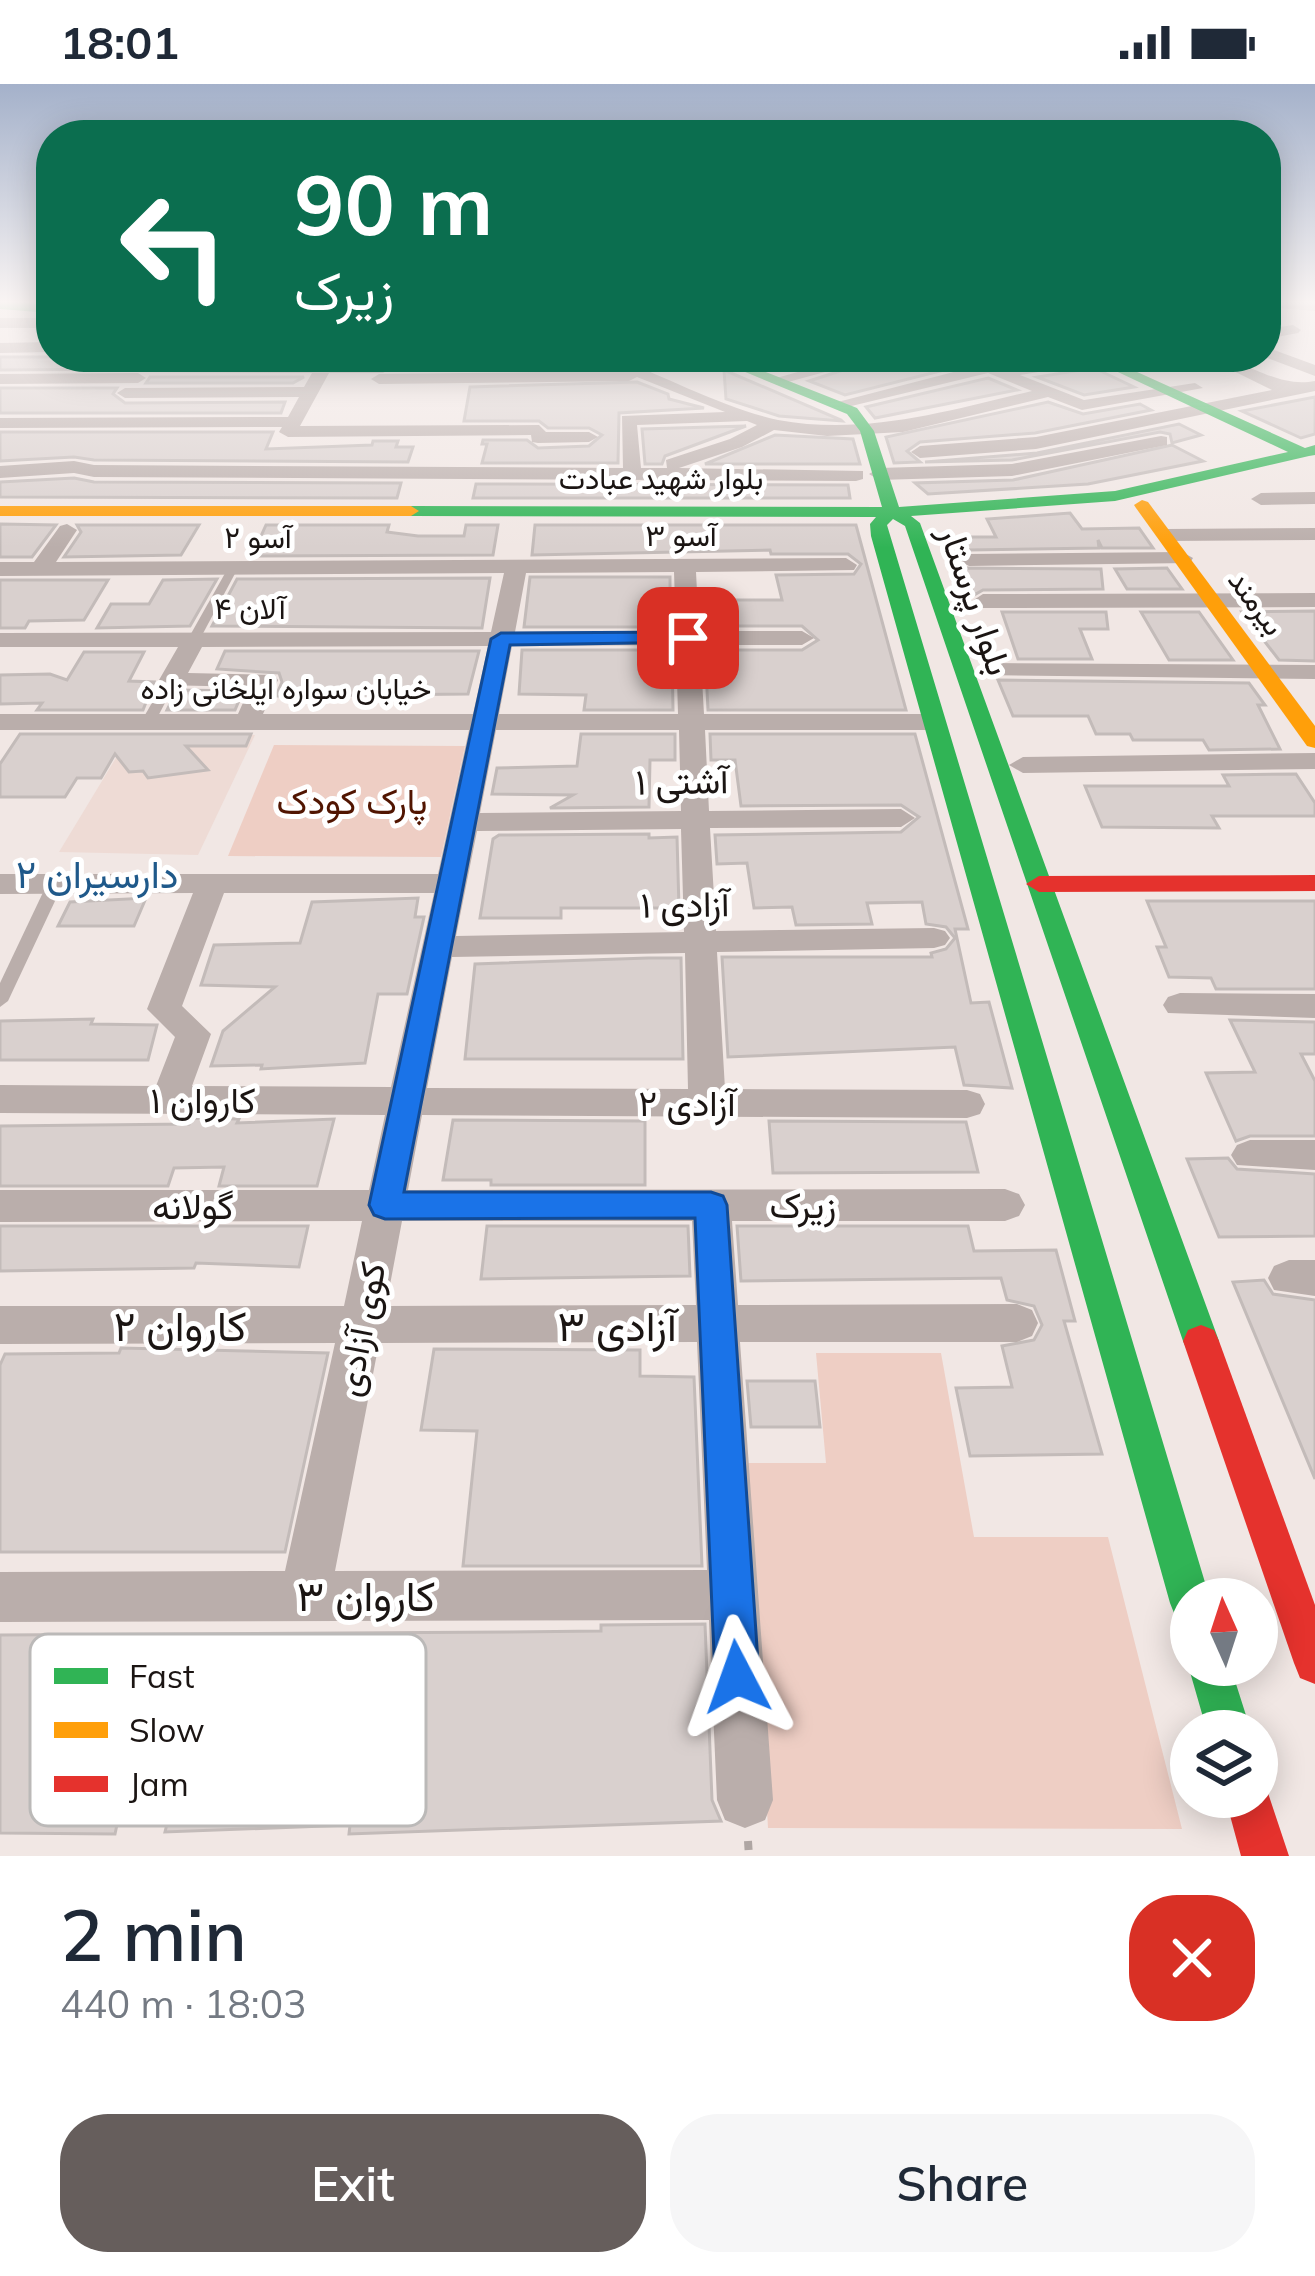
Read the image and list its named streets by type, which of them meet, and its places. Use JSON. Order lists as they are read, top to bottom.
{
  "streets": {
    "main road": ["بلوار شهید عبادت", "بلوار پرستار", "بیرمند"],
    "street": [
      "آسو ۳",
      "آسو ۲",
      "آلان ۴",
      "خیابان سواره ایلخانی زاده",
      "آشتی ۱",
      "آزادی ۱",
      "کاروان ۱",
      "آزادی ۲",
      "زیرک",
      "گولانه",
      "کاروان ۲",
      "آزادی ۳",
      "کوی آزادی",
      "کاروان ۳"
    ]
  },
  "crossings": [
    ["بلوار شهید عبادت", "بلوار پرستار"],
    ["بلوار شهید عبادت", "بیرمند"],
    ["آسو ۳", "آسو ۲"],
    ["آسو ۳", "کوی آزادی"],
    ["آسو ۲", "کوی آزادی"],
    ["بلوار پرستار", "خیابان سواره ایلخانی زاده"],
    ["آلان ۴", "کوی آزادی"],
    ["خیابان سواره ایلخانی زاده", "کوی آزادی"],
    ["آشتی ۱", "کوی آزادی"],
    ["آزادی ۱", "کوی آزادی"],
    ["کاروان ۱", "آزادی ۲"],
    ["کاروان ۱", "کوی آزادی"],
    ["آزادی ۲", "کوی آزادی"],
    ["زیرک", "گولانه"],
    ["زیرک", "کوی آزادی"],
    ["گولانه", "کوی آزادی"],
    ["کاروان ۲", "آزادی ۳"],
    ["کاروان ۲", "کوی آزادی"],
    ["آزادی ۳", "کوی آزادی"],
    ["کوی آزادی", "کاروان ۳"]
  ],
  "districts": ["دارسیران ۲"],
  "parks": ["پارک کودک"],
  "legend": ["Fast", "Slow", "Jam"],
  "north": "top",
  "page": {
    "status": "18:01",
    "turn": ["90 m", "زیرک"],
    "heading": ["2 min", "440 m · 18:03"],
    "buttons": ["Exit", "Share"]
  }
}
